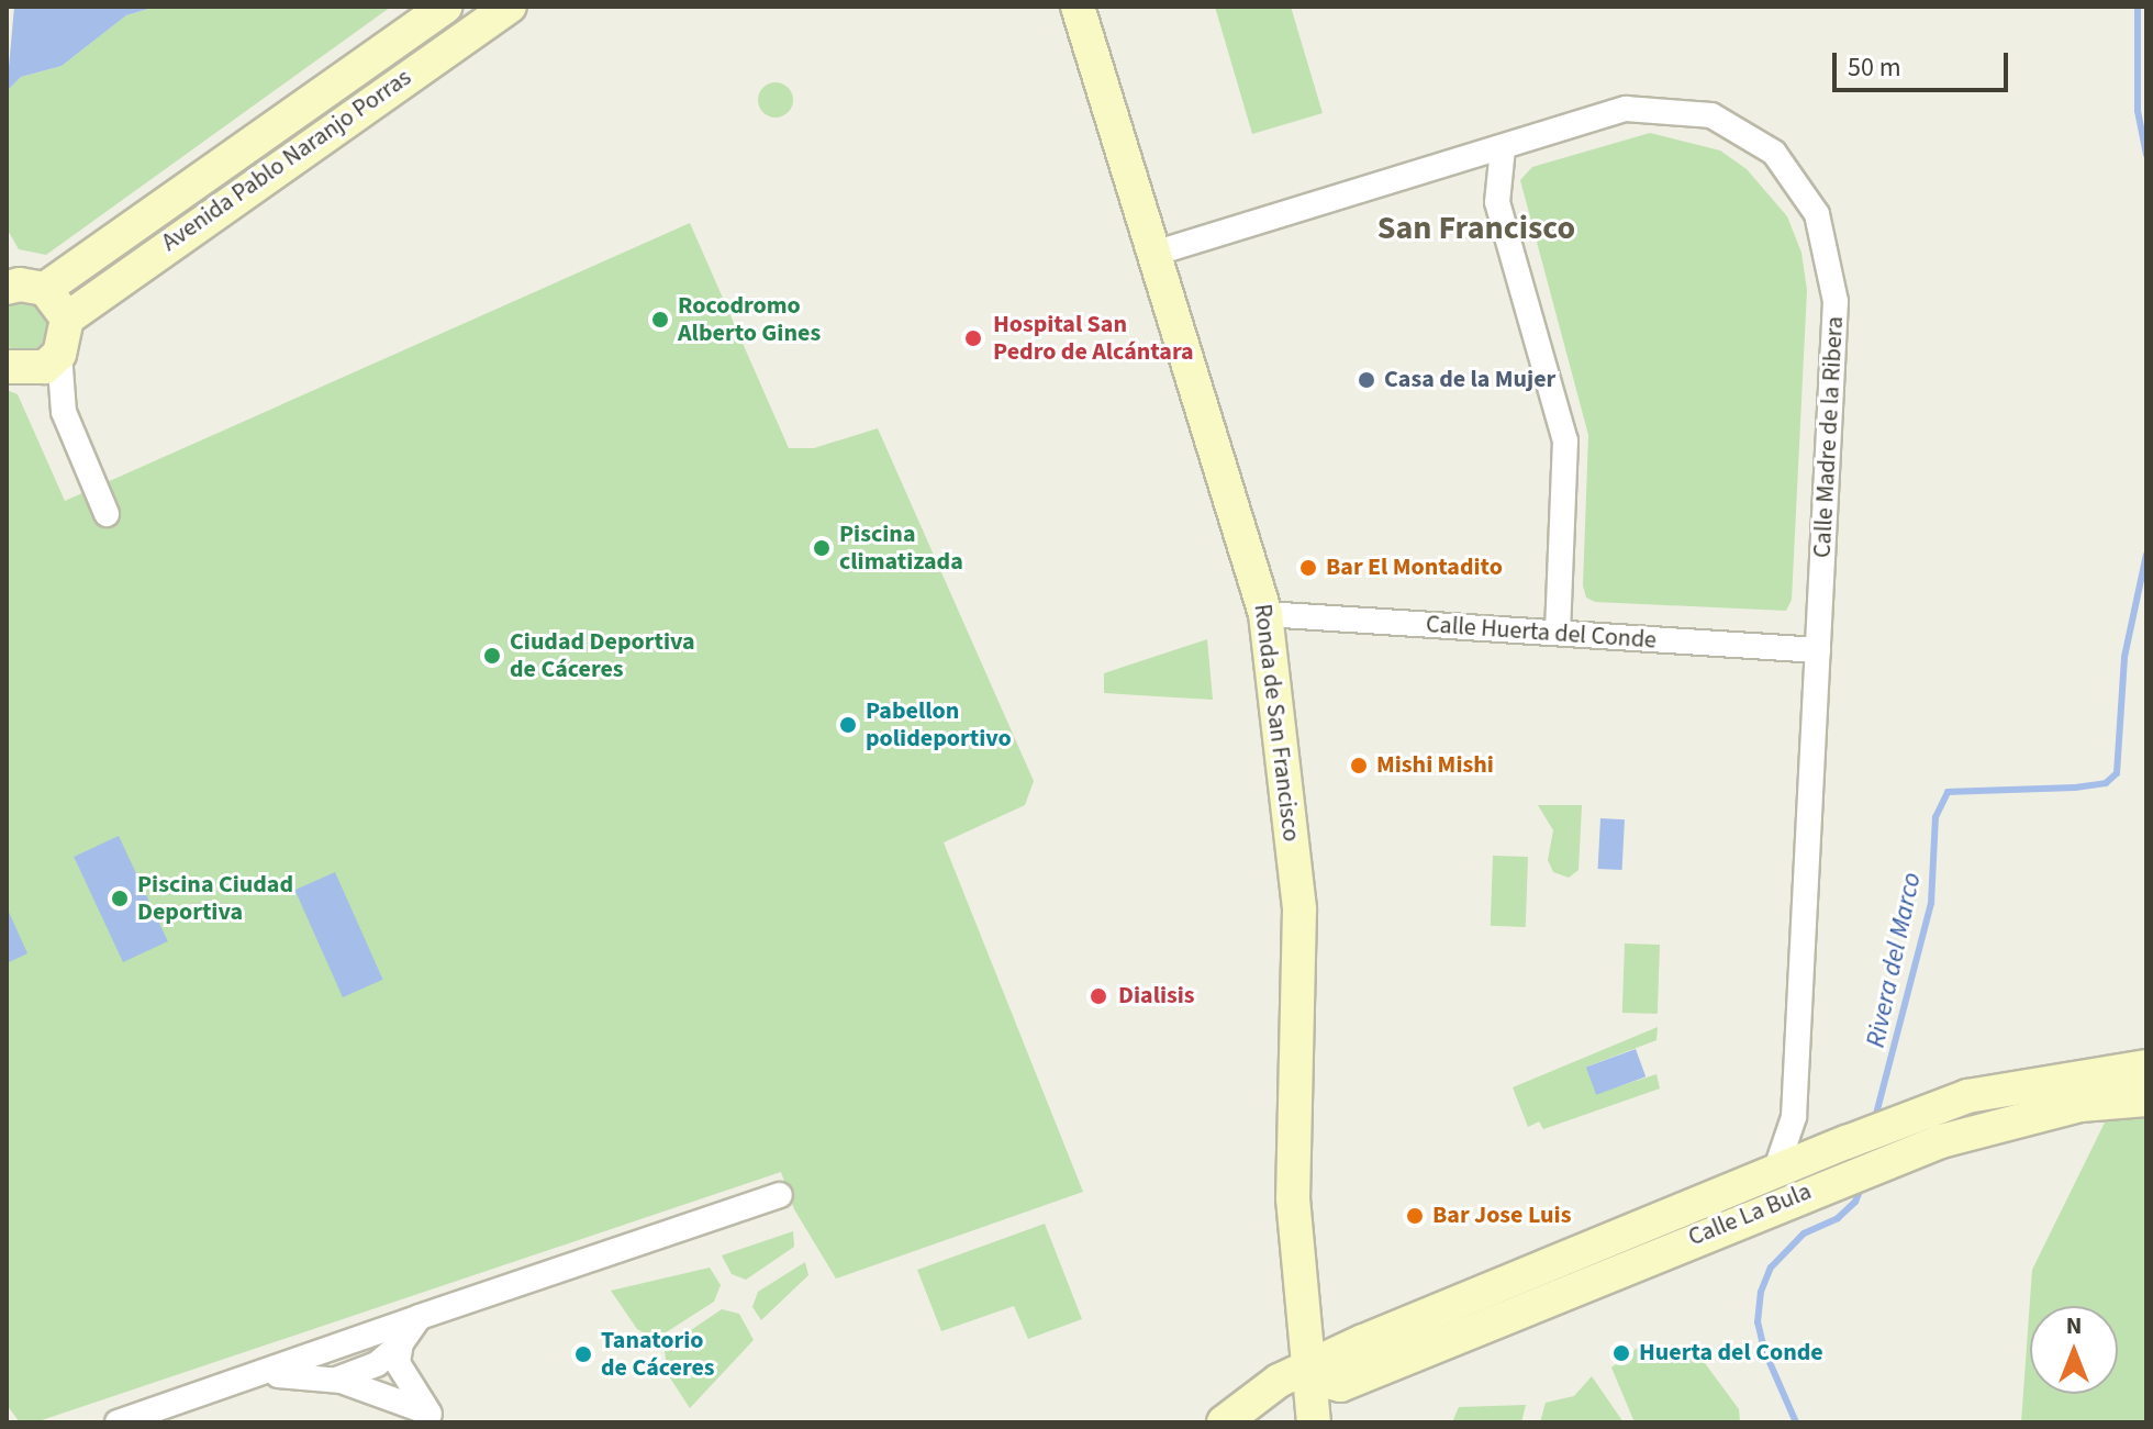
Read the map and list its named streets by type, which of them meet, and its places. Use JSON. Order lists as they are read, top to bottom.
{
  "streets": {
    "main road": ["Avenida Pablo Naranjo Porras", "Ronda de San Francisco", "Calle La Bula"],
    "street": ["Calle Madre de la Ribera", "Calle Huerta del Conde"]
  },
  "crossings": [
    ["Calle Madre de la Ribera", "Calle Huerta del Conde"],
    ["Calle Madre de la Ribera", "Ronda de San Francisco"],
    ["Calle Madre de la Ribera", "Calle La Bula"],
    ["Calle Huerta del Conde", "Ronda de San Francisco"],
    ["Ronda de San Francisco", "Calle La Bula"]
  ],
  "districts": ["San Francisco"],
  "water": ["Rivera del Marco"],
  "places": [
    "Rocodromo Alberto Gines",
    "Hospital San Pedro de Alcántara",
    "Casa de la Mujer",
    "Piscina climatizada",
    "Bar El Montadito",
    "Ciudad Deportiva de Cáceres",
    "Pabellon polideportivo",
    "Mishi Mishi",
    "Piscina Ciudad Deportiva",
    "Dialisis",
    "Bar Jose Luis",
    "Huerta del Conde",
    "Tanatorio de Cáceres"
  ],
  "scale_bar": "50 m",
  "north": "top"
}
